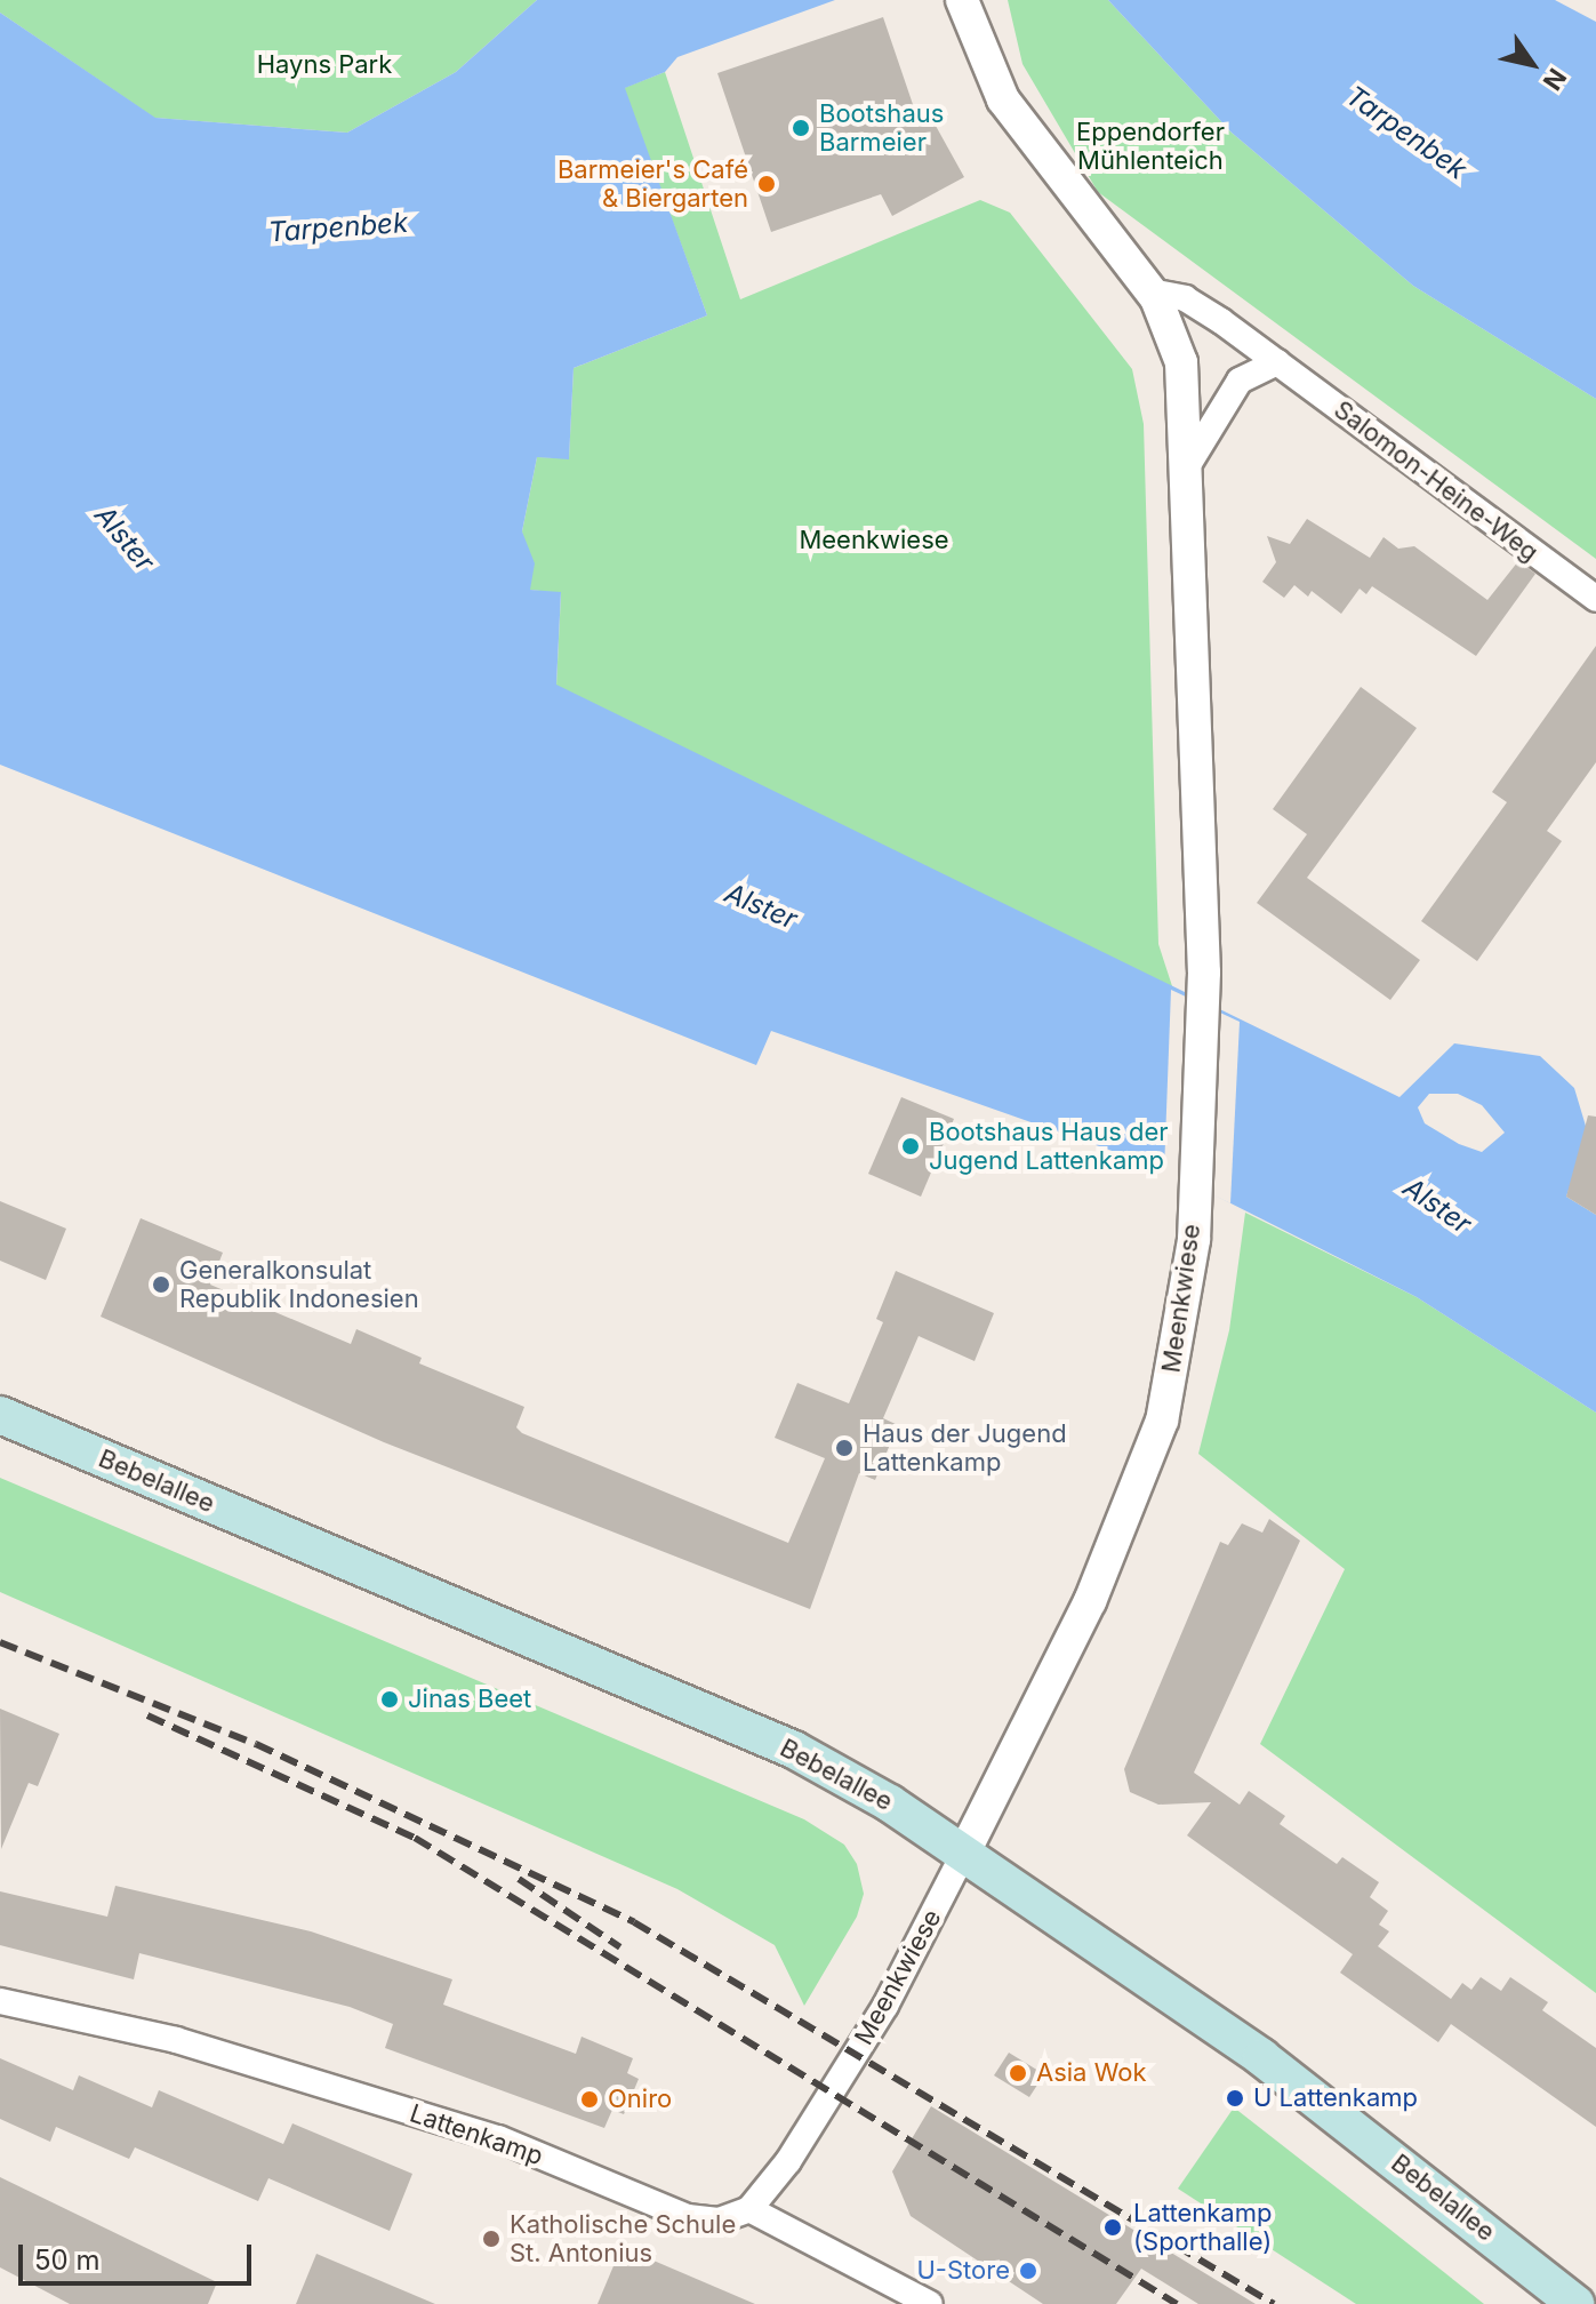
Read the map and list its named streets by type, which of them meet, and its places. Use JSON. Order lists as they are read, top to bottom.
{
  "streets": {
    "main road": ["Bebelallee"],
    "street": ["Salomon-Heine-Weg", "Meenkwiese", "Lattenkamp"]
  },
  "crossings": [
    ["Salomon-Heine-Weg", "Meenkwiese"],
    ["Meenkwiese", "Bebelallee"],
    ["Meenkwiese", "Lattenkamp"]
  ],
  "water": ["Tarpenbek", "Alster"],
  "parks": ["Hayns Park", "Eppendorfer Mühlenteich", "Meenkwiese"],
  "places": [
    "Bootshaus Barmeier",
    "Barmeier's Café & Biergarten",
    "Bootshaus Haus der Jugend Lattenkamp",
    "Generalkonsulat Republik Indonesien",
    "Haus der Jugend Lattenkamp",
    "Jinas Beet",
    "Asia Wok",
    "U Lattenkamp",
    "Oniro",
    "Lattenkamp (Sporthalle)",
    "Katholische Schule St. Antonius",
    "U-Store"
  ],
  "scale_bar": "50 m",
  "north": "bottom right"
}
